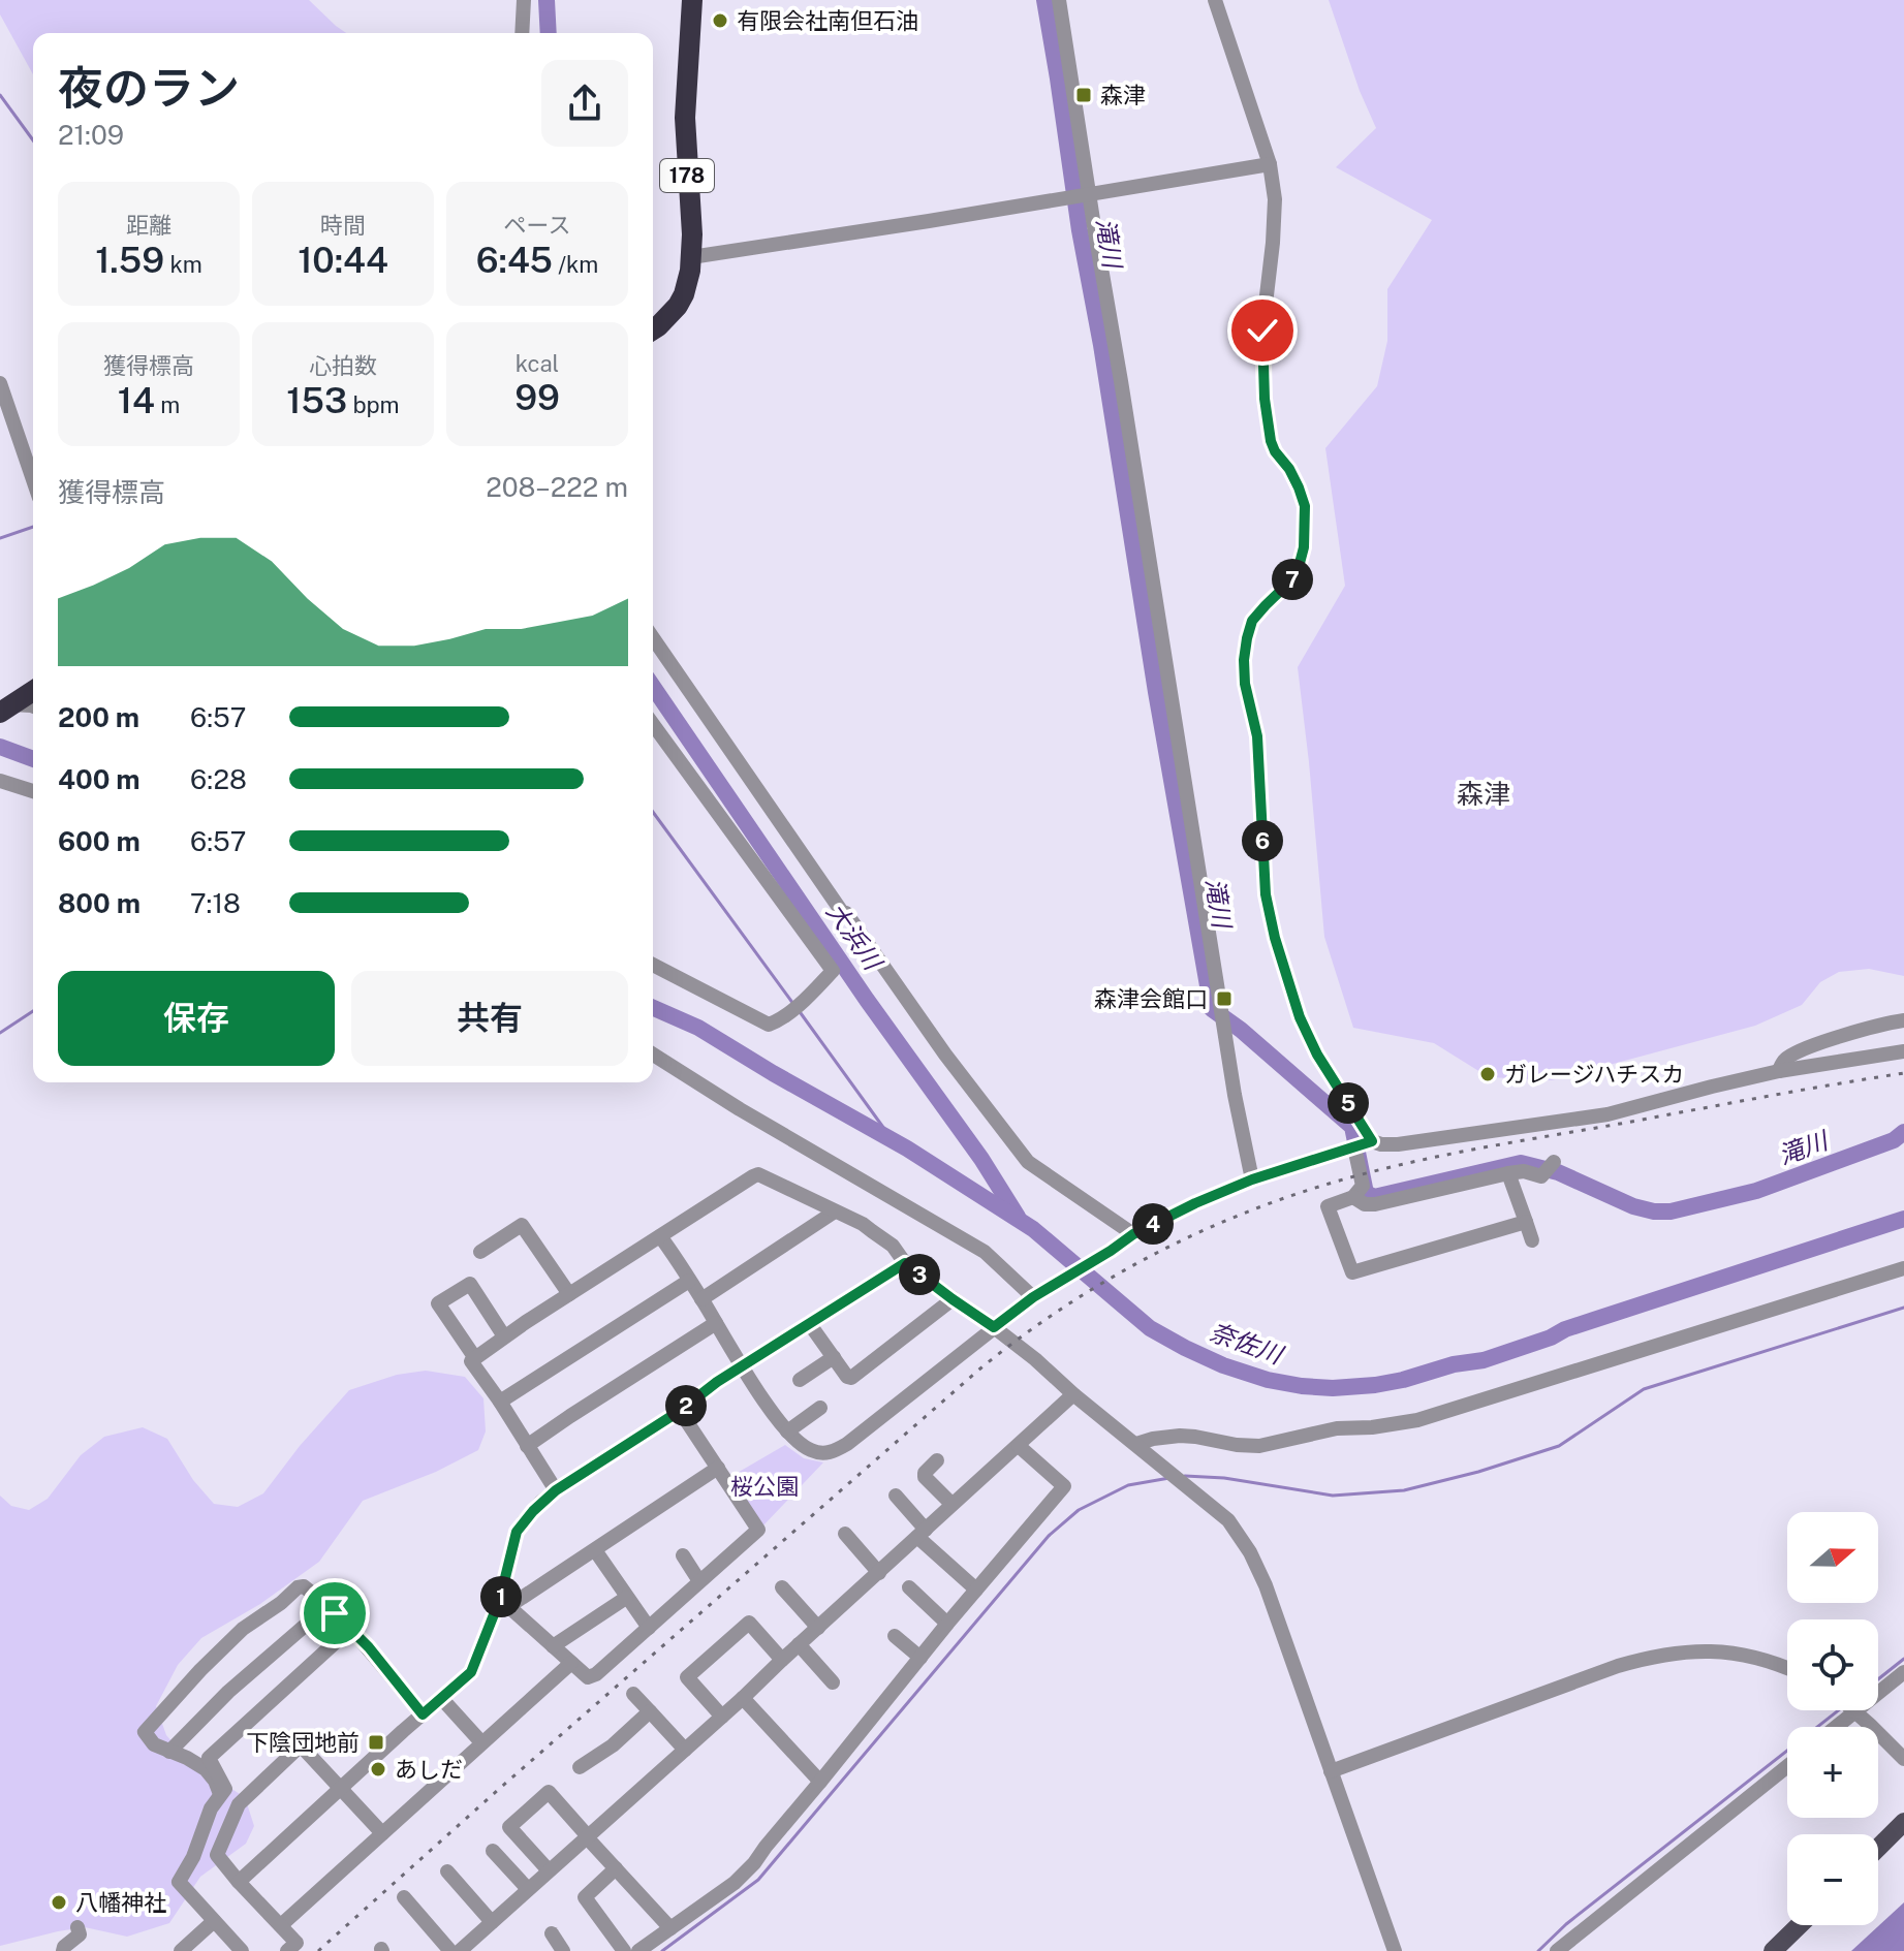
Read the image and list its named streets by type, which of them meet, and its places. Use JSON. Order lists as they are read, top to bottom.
{
  "streets": {
    "highway": ["178"]
  },
  "districts": ["森津"],
  "water": ["滝川", "大浜川", "奈佐川"],
  "parks": ["桜公園"],
  "places": {
    "other": [
      "有限会社南但石油",
      "ガレージハチスカ",
      "あしだ",
      "八幡神社"
    ],
    "transit": ["森津", "森津会館口", "下陰団地前"]
  },
  "north": "right",
  "page": {
    "heading": ["夜のラン", "21:09"],
    "stats": [
      ["距離", "1.59 km"],
      ["時間", "10:44"],
      ["ペース", "6:45 /km"],
      ["獲得標高", "14 m"],
      ["心拍数", "153 bpm"],
      ["kcal", "99"]
    ],
    "chart": ["獲得標高", "208–222 m"],
    "pins": [
      "7",
      "6",
      "5",
      "4",
      "3",
      "2",
      "1"
    ],
    "list": [
      {
        "name": "200 m",
        "note": "6:57"
      },
      {
        "name": "400 m",
        "note": "6:28"
      },
      {
        "name": "600 m",
        "note": "6:57"
      },
      {
        "name": "800 m",
        "note": "7:18"
      }
    ],
    "buttons": ["保存", "共有"],
    "map_buttons": ["+", "−"]
  }
}
